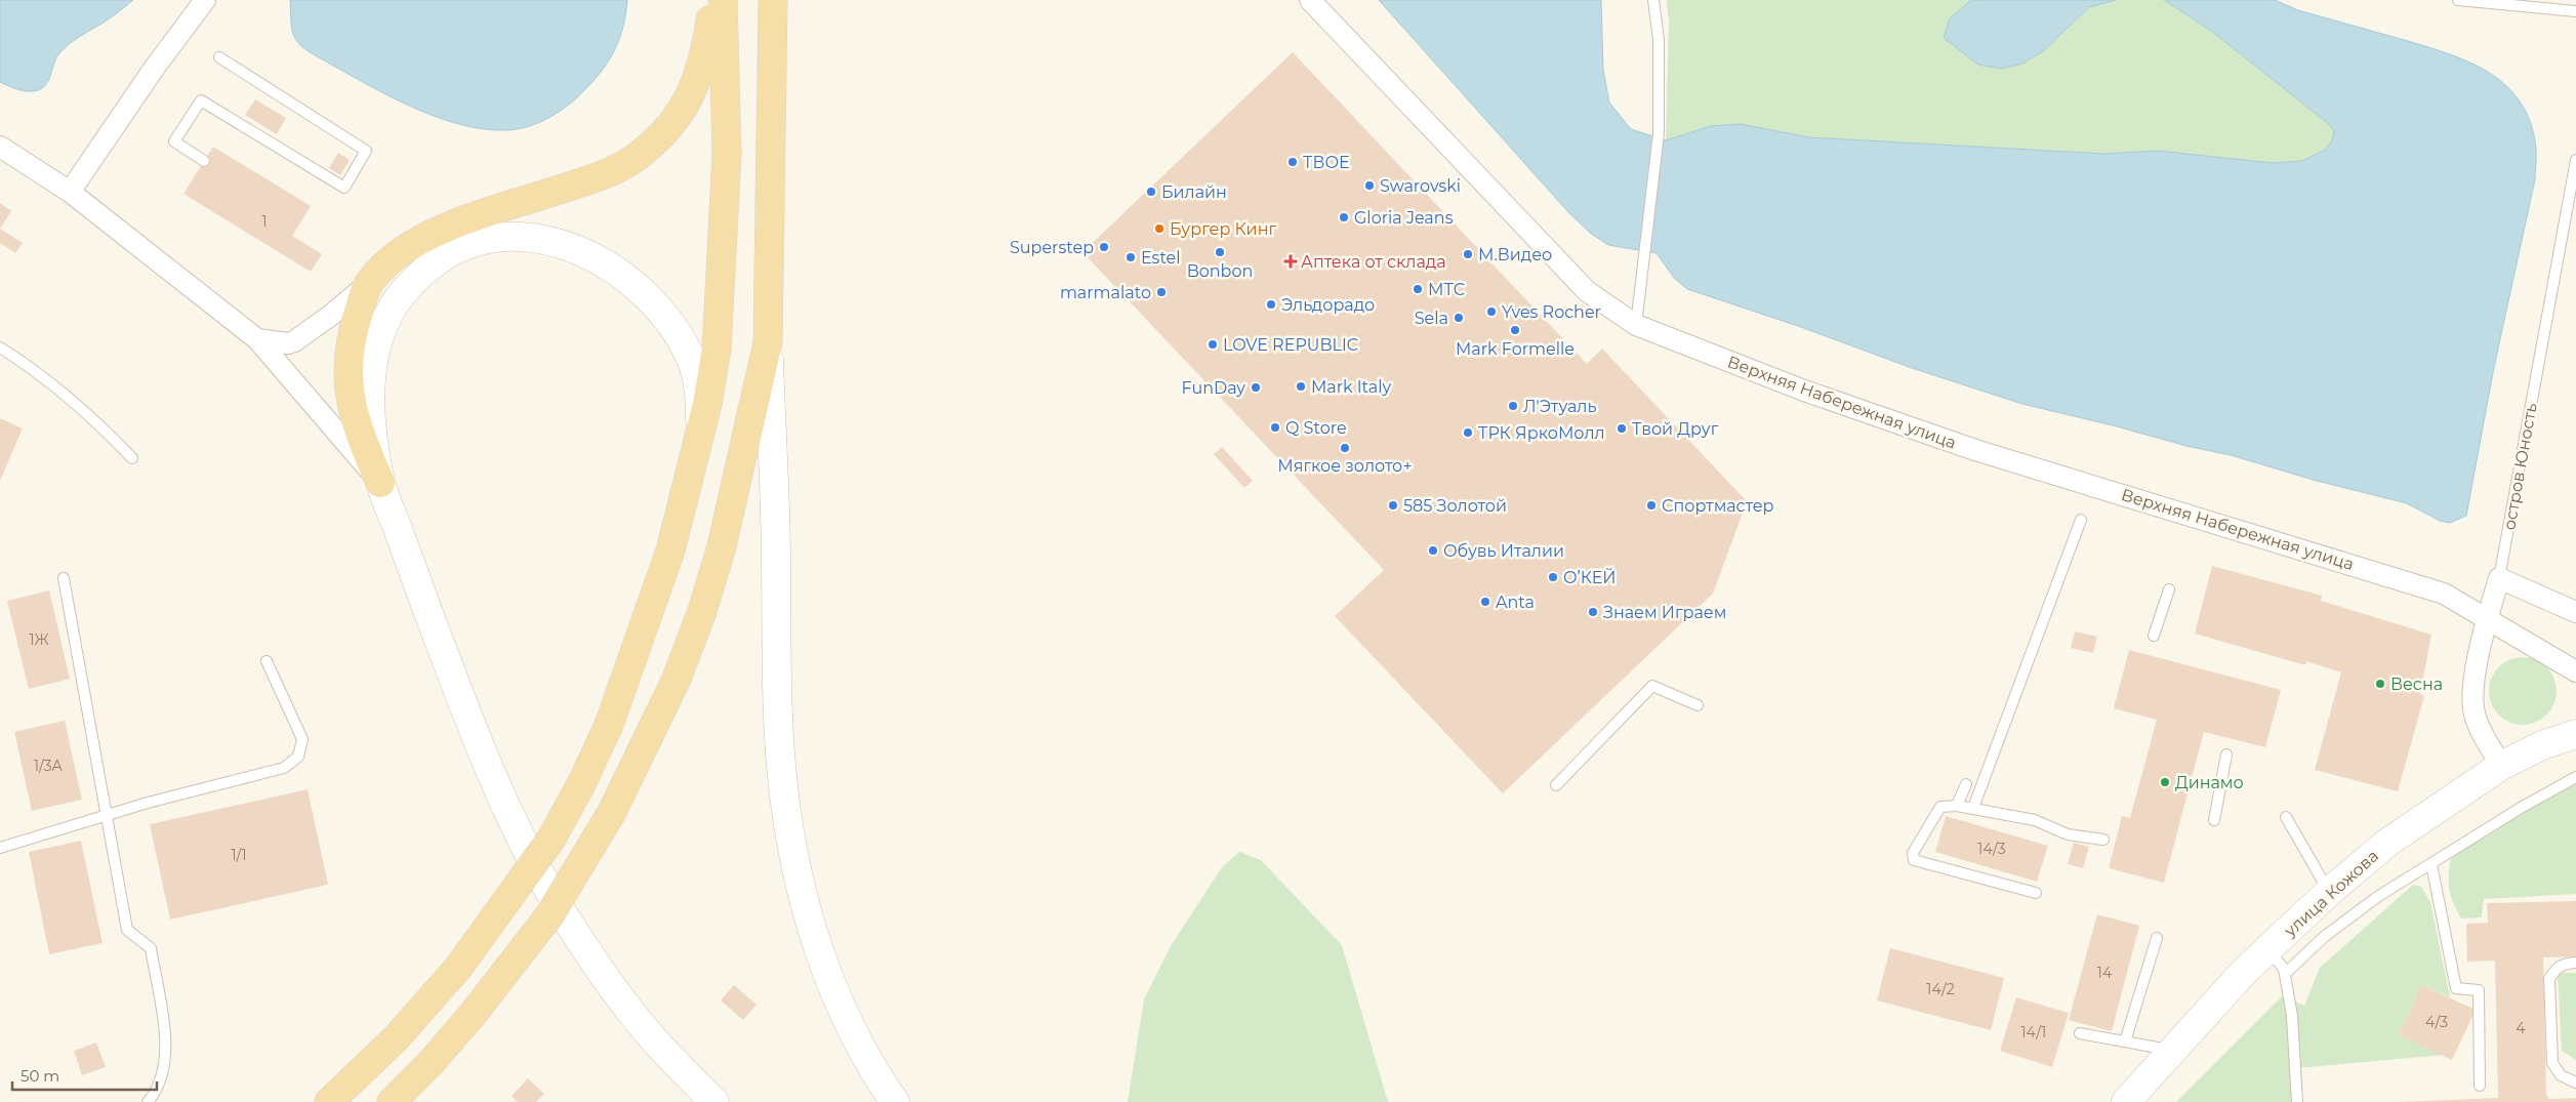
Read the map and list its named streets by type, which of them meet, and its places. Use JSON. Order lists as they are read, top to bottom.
{
  "streets": {
    "main road": ["улица Кожова"],
    "street": ["Верхняя Набережная улица", "остров Юность"]
  },
  "crossings": [
    ["Верхняя Набережная улица", "остров Юность"],
    ["остров Юность", "улица Кожова"]
  ],
  "places": {
    "other": [
      "ТВОЕ",
      "Swarovski",
      "Билайн",
      "Gloria Jeans",
      "Бургер Кинг",
      "Superstep",
      "Bonbon",
      "М.Видео",
      "Estel",
      "МТС",
      "marmalato",
      "Эльдорадо",
      "Yves Rocher",
      "Sela",
      "Mark Formelle",
      "LOVE REPUBLIC",
      "Mark Italy",
      "FunDay",
      "Л'Этуаль",
      "Q Store",
      "Твой Друг",
      "ТРК ЯркоМолл",
      "Мягкое золото+",
      "585 Золотой",
      "Спортмастер",
      "Обувь Италии",
      "О’КЕЙ",
      "Anta",
      "Знаем Играем",
      "Весна",
      "Динамо"
    ],
    "health": ["Аптека от склада"]
  },
  "house_numbers": [
    "1",
    "1Ж",
    "1/3А",
    "14/3",
    "1/1",
    "14",
    "14/2",
    "4/3",
    "4",
    "14/1"
  ],
  "scale_bar": "50 m"
}
